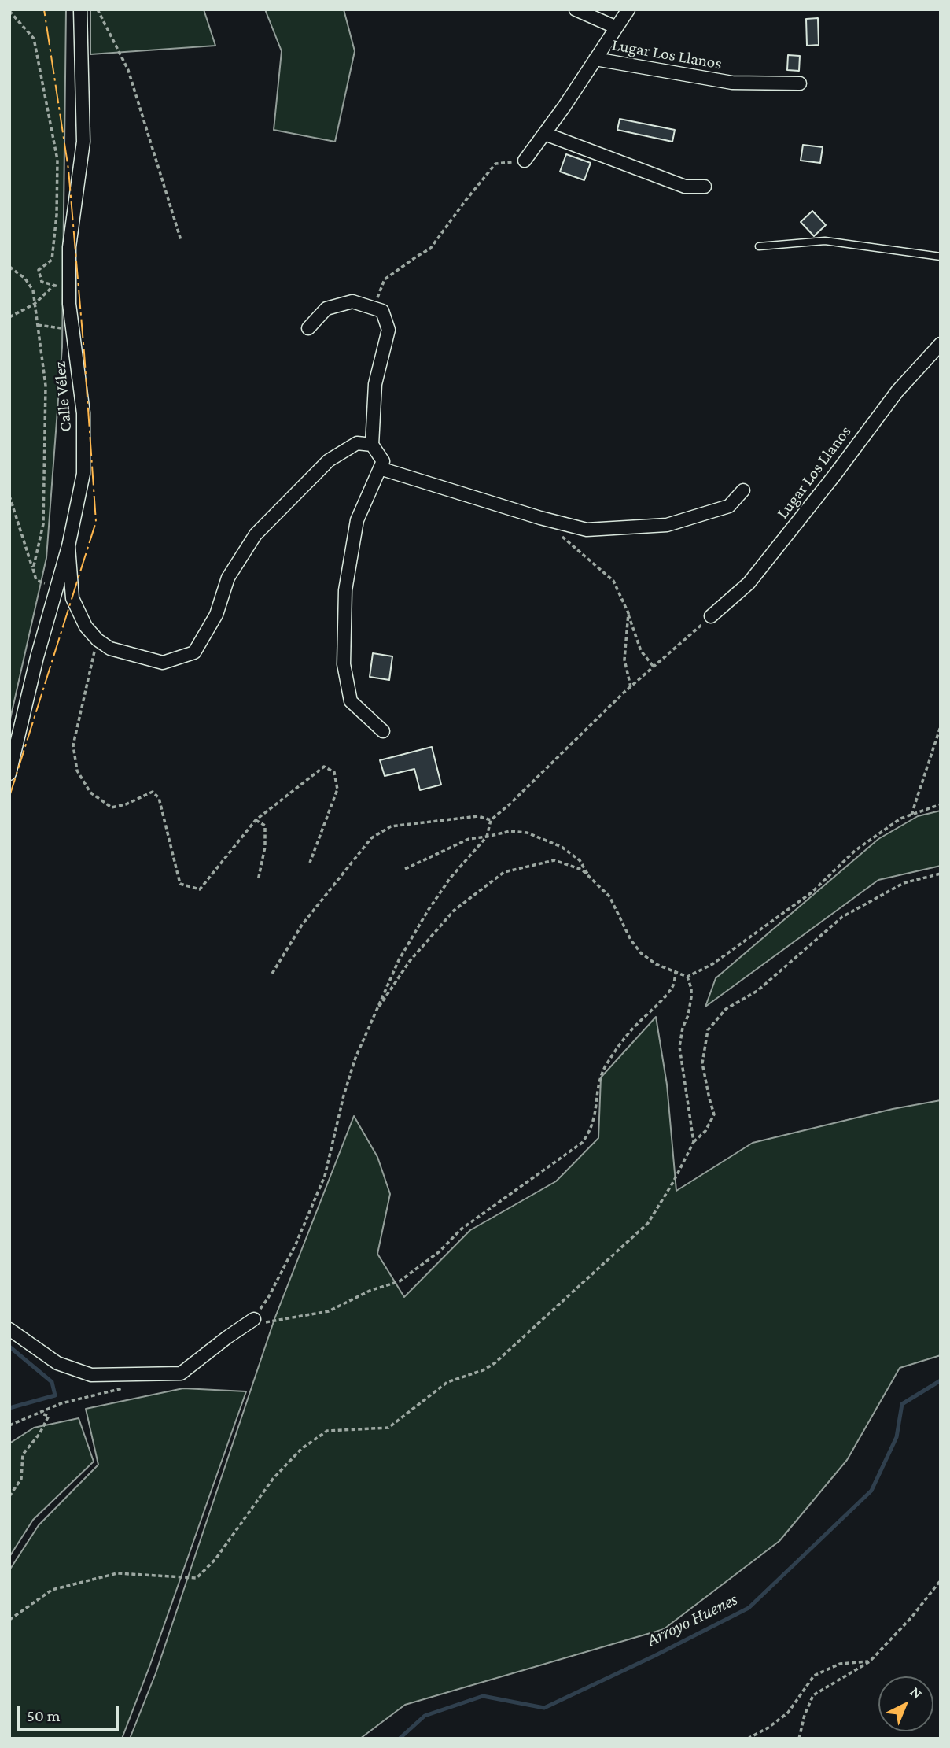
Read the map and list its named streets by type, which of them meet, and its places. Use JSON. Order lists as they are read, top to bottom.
{
  "streets": {
    "street": ["Lugar Los Llanos", "Calle Vélez"]
  },
  "water": ["Arroyo Huenes"],
  "scale_bar": "50 m",
  "north": "top right"
}
